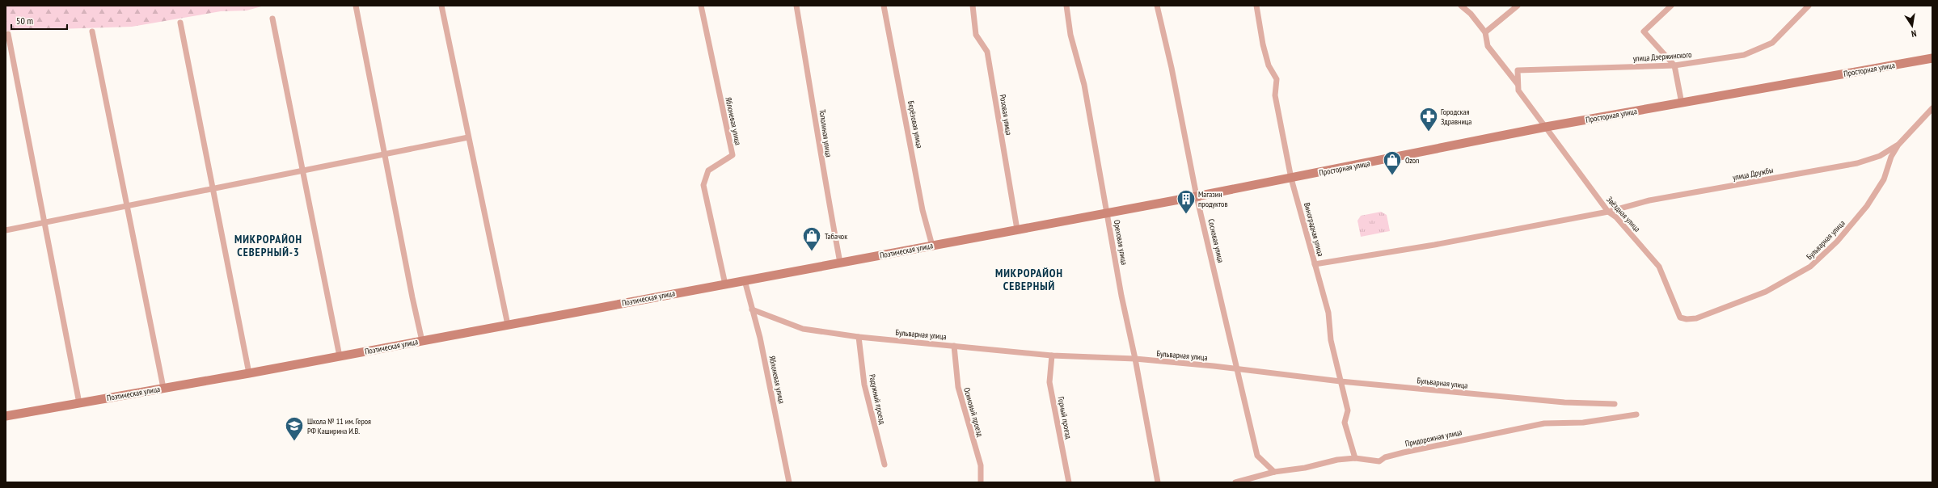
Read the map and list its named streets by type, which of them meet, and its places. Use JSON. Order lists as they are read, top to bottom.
{
  "streets": {
    "street": [
      "улица Дзержинского",
      "Просторная улица",
      "Розовая улица",
      "Яблоневая улица",
      "Берёзовая улица",
      "Тополиная улица",
      "улица Дружбы",
      "Звёздная улица",
      "Виноградная улица",
      "Бульварная улица",
      "Сосновая улица",
      "Ореховая улица",
      "Поэтическая улица",
      "Радужный проезд",
      "Осиновый проезд",
      "Горный проезд",
      "Придорожная улица"
    ]
  },
  "crossings": [
    ["улица Дзержинского", "Звёздная улица"],
    ["Просторная улица", "Звёздная улица"],
    ["Просторная улица", "Виноградная улица"],
    ["Просторная улица", "Поэтическая улица"],
    ["Розовая улица", "Поэтическая улица"],
    ["Яблоневая улица", "Бульварная улица"],
    ["Яблоневая улица", "Поэтическая улица"],
    ["Берёзовая улица", "Поэтическая улица"],
    ["Тополиная улица", "Поэтическая улица"],
    ["улица Дружбы", "Звёздная улица"],
    ["улица Дружбы", "Виноградная улица"],
    ["улица Дружбы", "Бульварная улица"],
    ["Звёздная улица", "Бульварная улица"],
    ["Виноградная улица", "Бульварная улица"],
    ["Виноградная улица", "Поэтическая улица"],
    ["Виноградная улица", "Придорожная улица"],
    ["Бульварная улица", "Сосновая улица"],
    ["Бульварная улица", "Ореховая улица"],
    ["Бульварная улица", "Радужный проезд"],
    ["Бульварная улица", "Осиновый проезд"],
    ["Бульварная улица", "Горный проезд"],
    ["Сосновая улица", "Поэтическая улица"],
    ["Сосновая улица", "Придорожная улица"],
    ["Ореховая улица", "Поэтическая улица"]
  ],
  "districts": ["МИКРОРАЙОН СЕВЕРНЫЙ-3", "МИКРОРАЙОН СЕВЕРНЫЙ"],
  "places": {
    "pharmacy": ["Городская Здравница"],
    "shop": ["Ozon", "Табачок"],
    "building": ["Магазин продуктов"],
    "school or university": ["Школа № 11 им. Героя РФ Каширина И.В."]
  },
  "scale_bar": "50 m",
  "north": "bottom"
}
